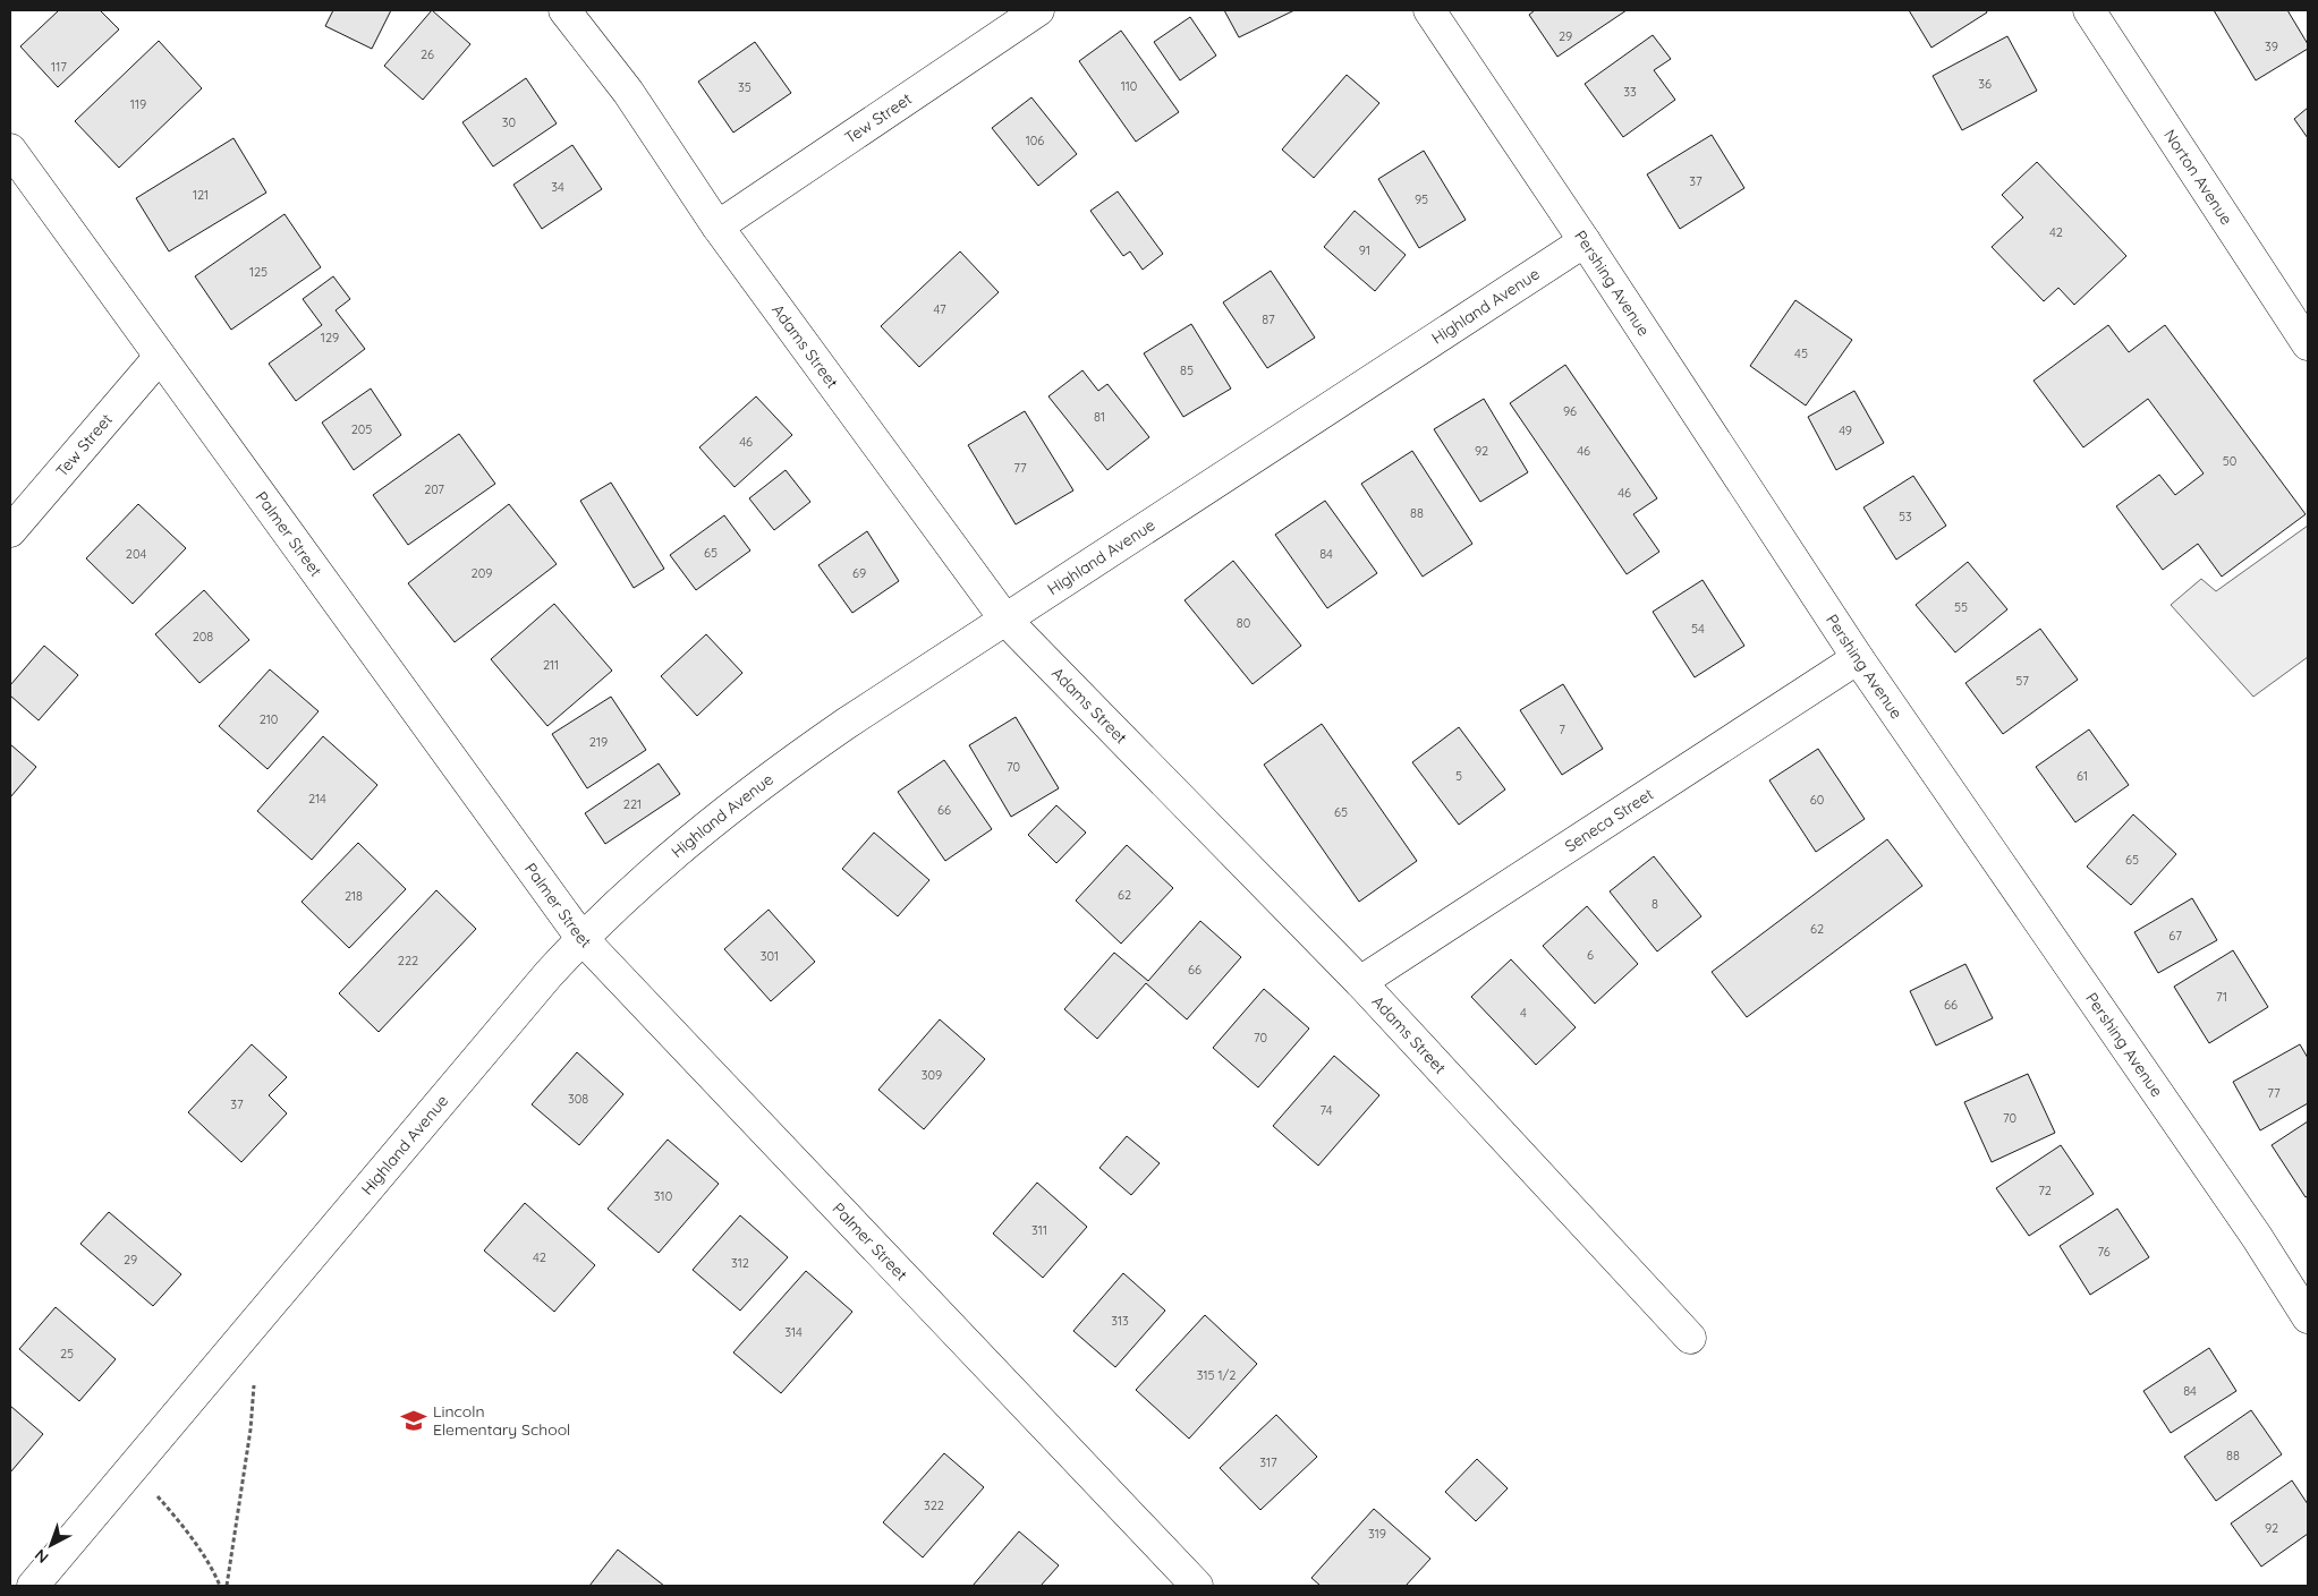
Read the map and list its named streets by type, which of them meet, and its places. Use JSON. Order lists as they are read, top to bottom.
{
  "streets": {
    "street": [
      "Tew Street",
      "Norton Avenue",
      "Pershing Avenue",
      "Highland Avenue",
      "Adams Street",
      "Palmer Street",
      "Seneca Street"
    ]
  },
  "crossings": [
    ["Tew Street", "Adams Street"],
    ["Tew Street", "Palmer Street"],
    ["Pershing Avenue", "Highland Avenue"],
    ["Pershing Avenue", "Seneca Street"],
    ["Highland Avenue", "Adams Street"],
    ["Highland Avenue", "Palmer Street"],
    ["Adams Street", "Seneca Street"]
  ],
  "places": {
    "school or university": ["Lincoln Elementary School"]
  },
  "house_numbers": [
    "29",
    "39",
    "26",
    "117",
    "36",
    "110",
    "35",
    "33",
    "119",
    "30",
    "106",
    "37",
    "34",
    "121",
    "95",
    "42",
    "91",
    "125",
    "47",
    "87",
    "129",
    "45",
    "85",
    "96",
    "81",
    "205",
    "49",
    "46",
    "92",
    "46",
    "50",
    "77",
    "207",
    "46",
    "88",
    "53",
    "65",
    "204",
    "84",
    "209",
    "69",
    "55",
    "80",
    "54",
    "208",
    "211",
    "57",
    "210",
    "7",
    "219",
    "70",
    "5",
    "61",
    "214",
    "60",
    "221",
    "66",
    "65",
    "65",
    "62",
    "218",
    "8",
    "62",
    "67",
    "6",
    "301",
    "222",
    "66",
    "71",
    "66",
    "4",
    "70",
    "309",
    "77",
    "308",
    "37",
    "74",
    "70",
    "72",
    "310",
    "311",
    "76",
    "42",
    "29",
    "312",
    "313",
    "314",
    "25",
    "315 1/2",
    "84",
    "88",
    "317",
    "322",
    "92",
    "319"
  ],
  "north": "bottom left"
}
